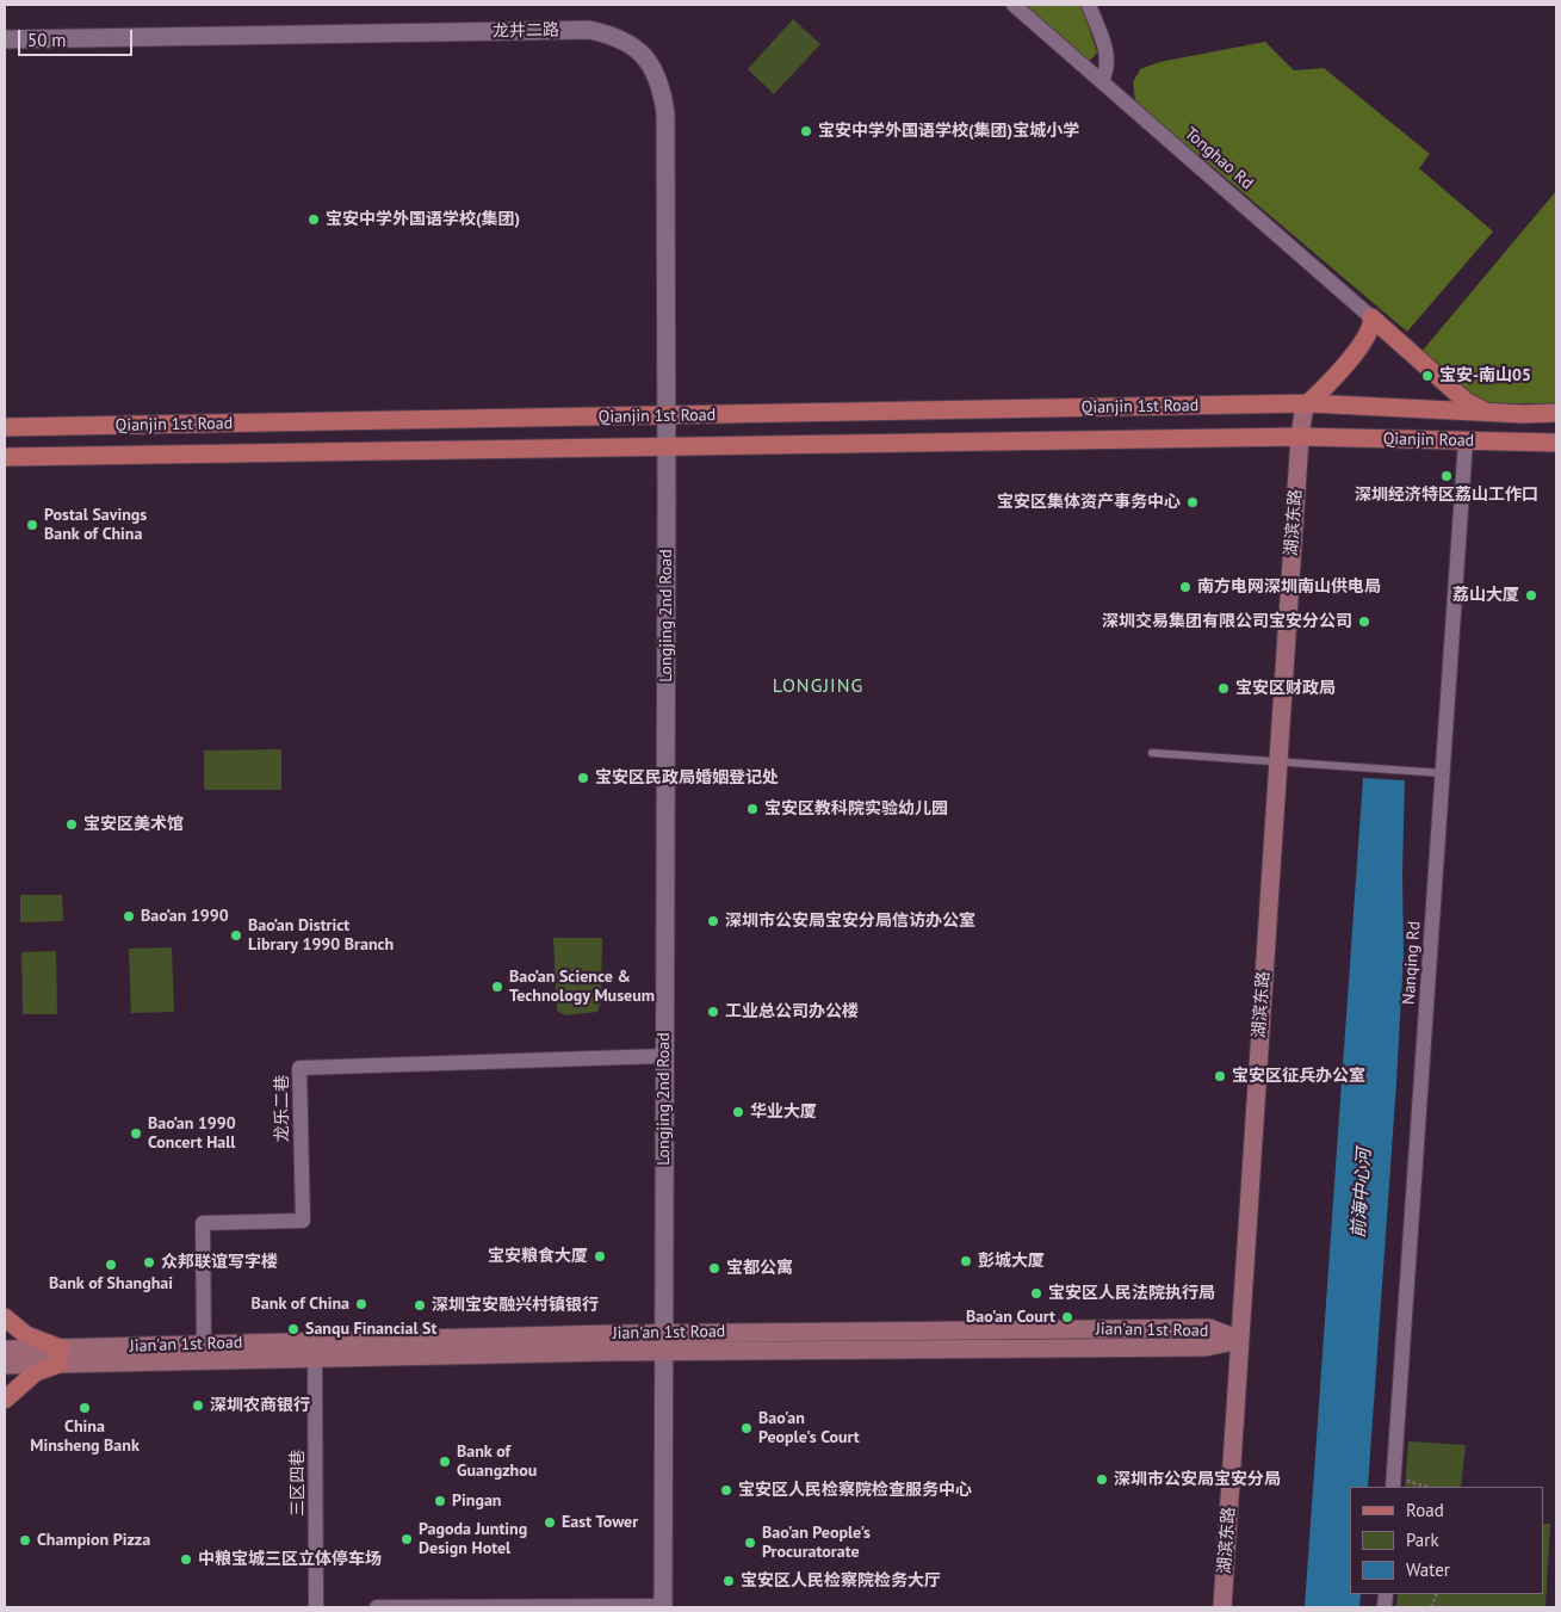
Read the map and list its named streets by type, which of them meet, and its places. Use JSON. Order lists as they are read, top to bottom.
{
  "streets": {
    "main road": [
      "Qianjin 1st Road",
      "Qianjin Road",
      "湖滨东路",
      "Jian'an 1st Road"
    ],
    "street": [
      "龙井二路",
      "Tonghao Rd",
      "Longjing 2nd Road",
      "Nanqing Rd",
      "龙乐二巷",
      "三区四巷"
    ]
  },
  "crossings": [
    ["龙井二路", "Qianjin 1st Road"],
    ["龙井二路", "Longjing 2nd Road"],
    ["Qianjin 1st Road", "Qianjin Road"],
    ["Qianjin 1st Road", "湖滨东路"],
    ["Qianjin 1st Road", "Longjing 2nd Road"],
    ["Qianjin Road", "湖滨东路"],
    ["Qianjin Road", "Nanqing Rd"],
    ["湖滨东路", "Jian'an 1st Road"],
    ["Longjing 2nd Road", "龙乐二巷"],
    ["Longjing 2nd Road", "Jian'an 1st Road"],
    ["龙乐二巷", "Jian'an 1st Road"],
    ["Jian'an 1st Road", "三区四巷"]
  ],
  "districts": ["LONGJING"],
  "water": ["前海中心河"],
  "places": [
    "宝安中学外国语学校(集团)宝城小学",
    "宝安中学外国语学校(集团)",
    "宝安-南山05",
    "深圳经济特区荔山工作口",
    "宝安区集体资产事务中心",
    "Postal Savings Bank of China",
    "南方电网深圳南山供电局",
    "荔山大厦",
    "深圳交易集团有限公司宝安分公司",
    "宝安区财政局",
    "宝安区民政局婚姻登记处",
    "宝安区教科院实验幼儿园",
    "宝安区美术馆",
    "Bao’an 1990",
    "深圳市公安局宝安分局信访办公室",
    "Bao’an District Library 1990 Branch",
    "Bao’an Science & Technology Museum",
    "工业总公司办公楼",
    "宝安区征兵办公室",
    "华业大厦",
    "Bao’an 1990 Concert Hall",
    "宝安粮食大厦",
    "彭城大厦",
    "众邦联谊写字楼",
    "Bank of Shanghai",
    "宝都公寓",
    "宝安区人民法院执行局",
    "Bank of China",
    "深圳宝安融兴村镇银行",
    "Bao'an Court",
    "Sanqu Financial St",
    "深圳农商银行",
    "China Minsheng Bank",
    "Bao'an People's Court",
    "Bank of Guangzhou",
    "深圳市公安局宝安分局",
    "宝安区人民检察院检查服务中心",
    "Pingan",
    "East Tower",
    "Pagoda Junting Design Hotel",
    "Champion Pizza",
    "Bao'an People's Procuratorate",
    "中粮宝城三区立体停车场",
    "宝安区人民检察院检务大厅"
  ],
  "legend": ["Road", "Park", "Water"],
  "scale_bar": "50 m"
}
